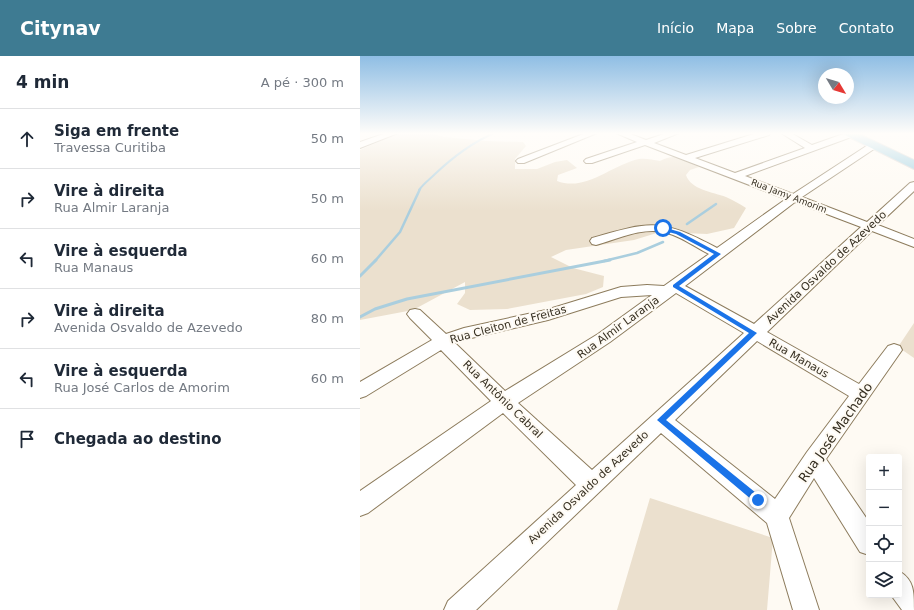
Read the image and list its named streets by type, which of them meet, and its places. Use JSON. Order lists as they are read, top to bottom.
{
  "streets": {
    "street": [
      "Rua Jamy Amorim",
      "Avenida Osvaldo de Azevedo",
      "Rua Cleiton de Freitas",
      "Rua Almir Laranja",
      "Rua Manaus",
      "Rua Antônio Cabral",
      "Rua José Machado"
    ]
  },
  "crossings": [
    ["Rua Jamy Amorim", "Avenida Osvaldo de Azevedo"],
    ["Rua Jamy Amorim", "Rua Almir Laranja"],
    ["Avenida Osvaldo de Azevedo", "Rua Manaus"],
    ["Avenida Osvaldo de Azevedo", "Rua Antônio Cabral"],
    ["Rua Cleiton de Freitas", "Rua Almir Laranja"],
    ["Rua Cleiton de Freitas", "Rua Manaus"],
    ["Rua Cleiton de Freitas", "Rua Antônio Cabral"],
    ["Rua Almir Laranja", "Rua Manaus"],
    ["Rua Almir Laranja", "Rua Antônio Cabral"],
    ["Rua Manaus", "Rua José Machado"]
  ],
  "north": "bottom right",
  "page": {
    "header": "Citynav",
    "nav": [
      "Início",
      "Mapa",
      "Sobre",
      "Contato"
    ],
    "heading": ["4 min", "A pé · 300 m"],
    "list": [
      ["Siga em frente", "Travessa Curitiba", "50 m"],
      ["Vire à direita", "Rua Almir Laranja", "50 m"],
      ["Vire à esquerda", "Rua Manaus", "60 m"],
      ["Vire à direita", "Avenida Osvaldo de Azevedo", "80 m"],
      ["Vire à esquerda", "Rua José Carlos de Amorim", "60 m"],
      "Chegada ao destino"
    ],
    "map_buttons": ["+", "−"]
  }
}
